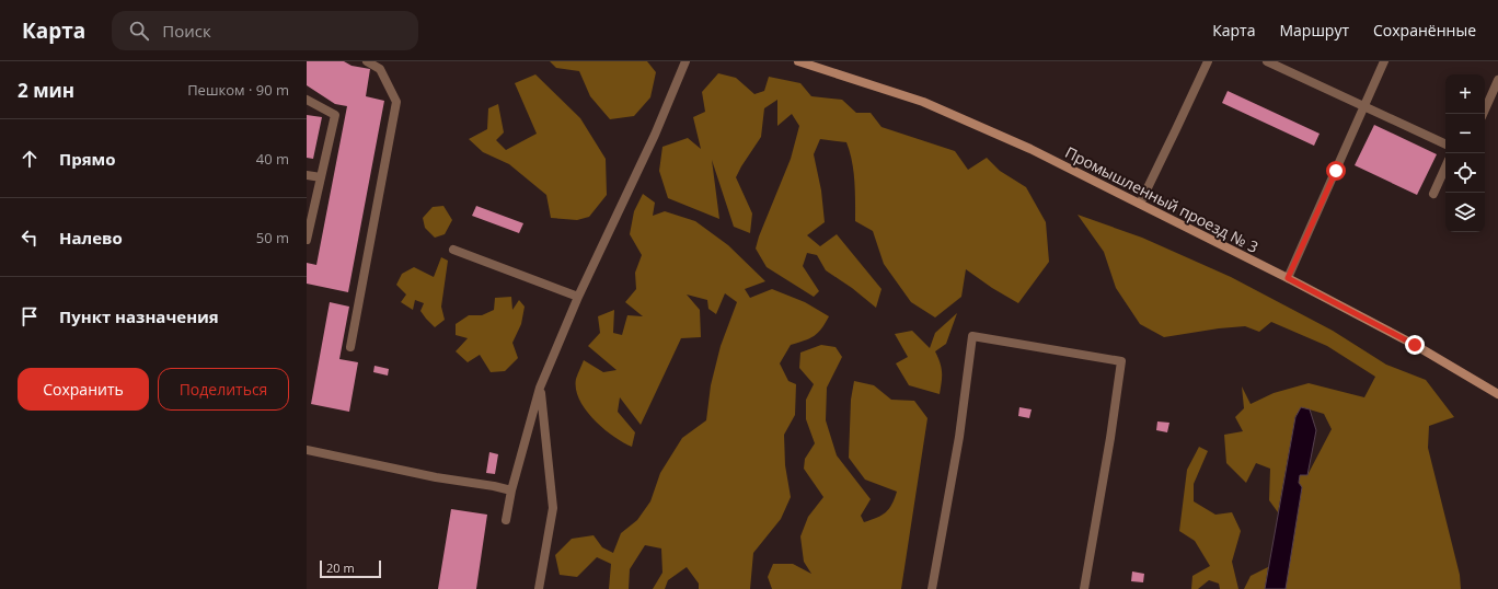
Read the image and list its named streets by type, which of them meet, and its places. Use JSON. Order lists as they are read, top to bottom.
{
  "streets": {
    "street": ["Промышленный проезд № 3"]
  },
  "scale_bar": "20 m",
  "page": {
    "header": "Карта",
    "search": "Поиск",
    "nav": ["Карта", "Маршрут", "Сохранённые"],
    "heading": ["2 мин", "Пешком · 90 m"],
    "map_buttons": ["+", "−"],
    "list": [
      ["Прямо", "40 m"],
      ["Налево", "50 m"],
      "Пункт назначения"
    ],
    "buttons": ["Сохранить", "Поделиться"],
    "scale": "20 m"
  }
}
